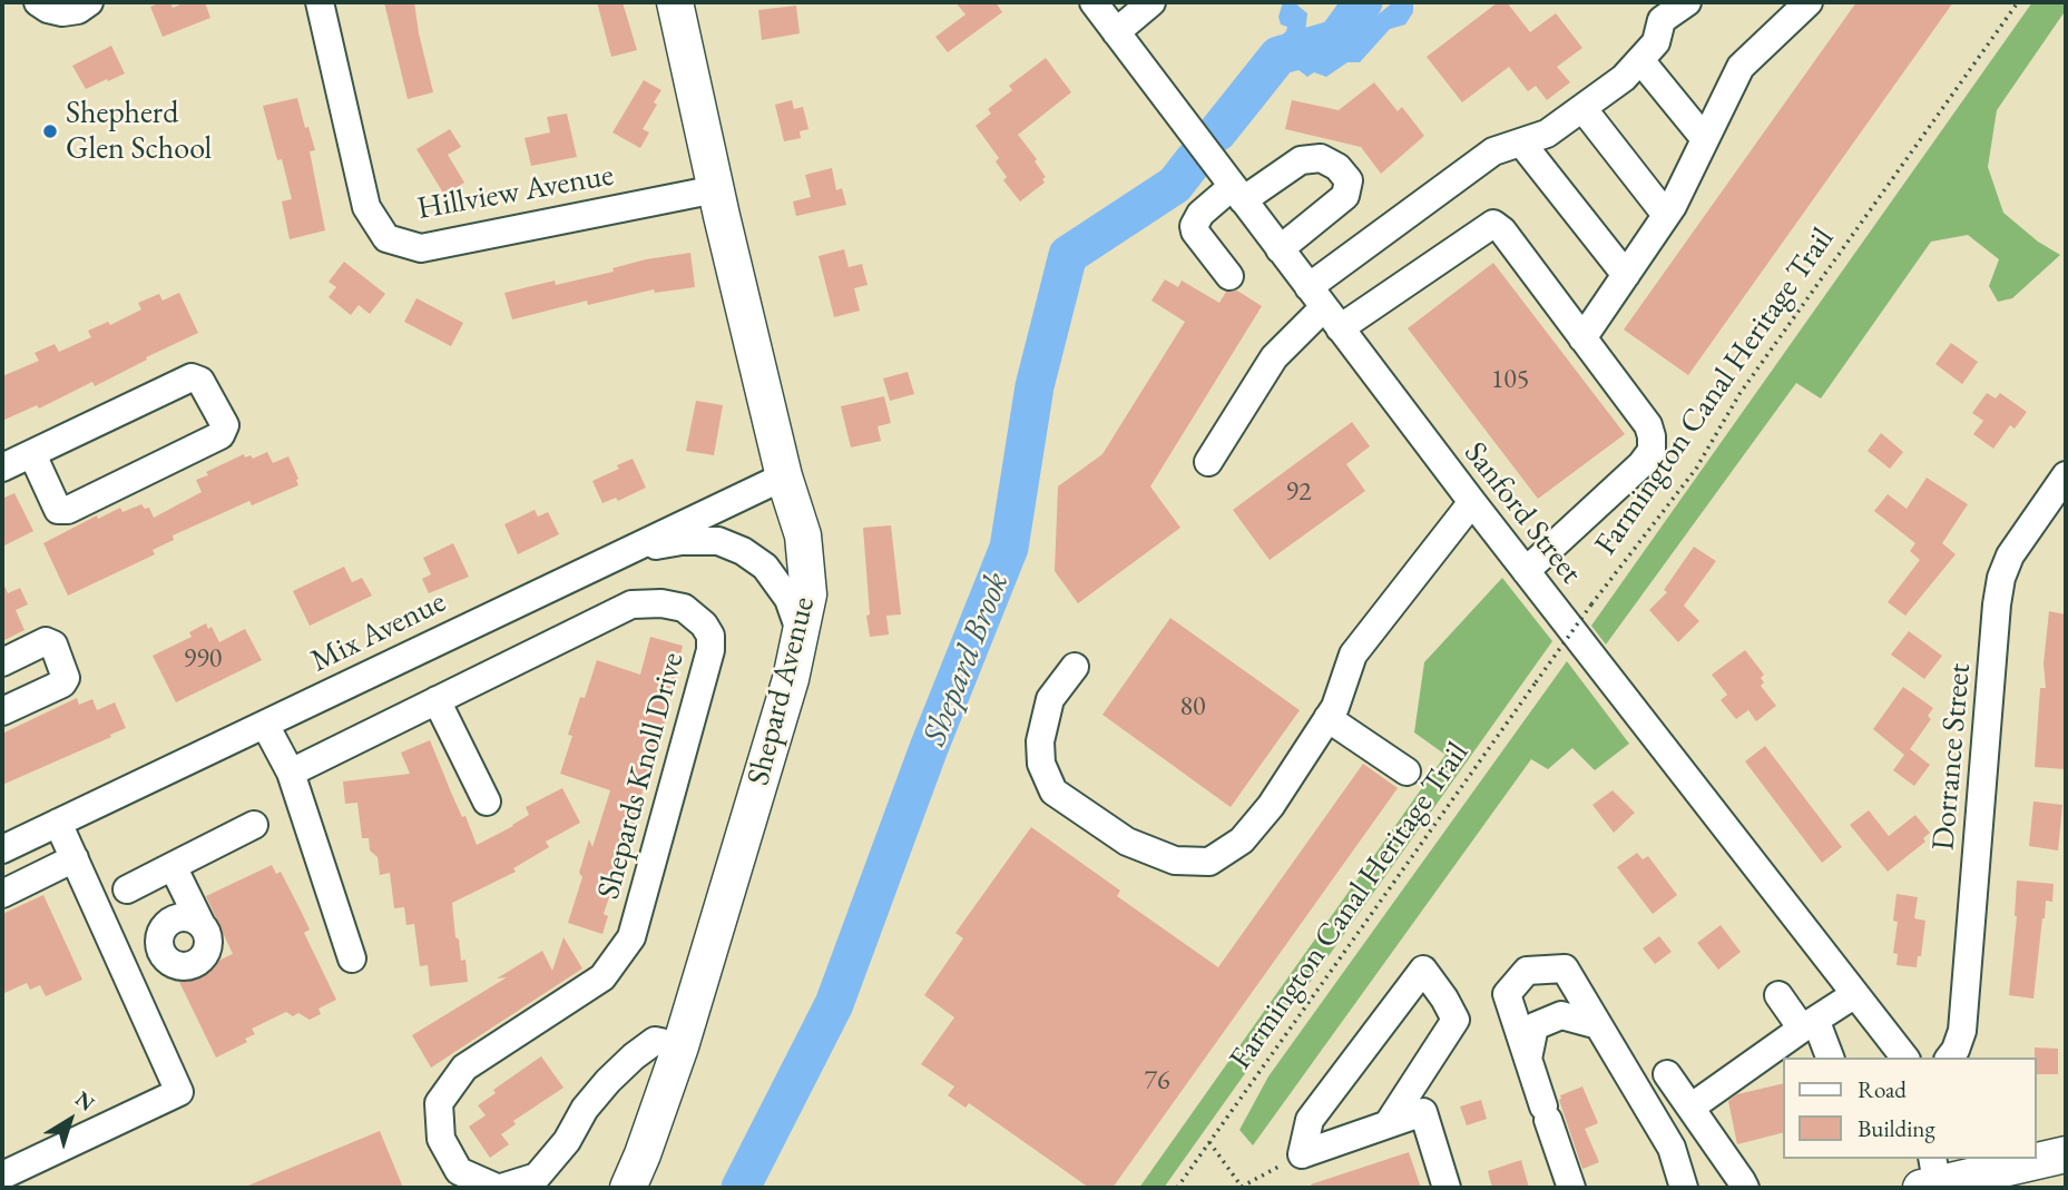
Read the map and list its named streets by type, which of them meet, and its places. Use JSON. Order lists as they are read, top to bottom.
{
  "streets": {
    "main road": ["Shepard Avenue"],
    "street": [
      "Hillview Avenue",
      "Sanford Street",
      "Mix Avenue",
      "Dorrance Street",
      "Shepards Knoll Drive"
    ],
    "path": ["Farmington Canal Heritage Trail"]
  },
  "crossings": [
    ["Hillview Avenue", "Shepard Avenue"],
    ["Mix Avenue", "Shepard Avenue"],
    ["Shepard Avenue", "Shepards Knoll Drive"]
  ],
  "water": ["Shepard Brook"],
  "places": ["Shepherd Glen School"],
  "house_numbers": [
    "105",
    "92",
    "990",
    "80",
    "76"
  ],
  "legend": ["Road", "Building"],
  "north": "top right"
}
